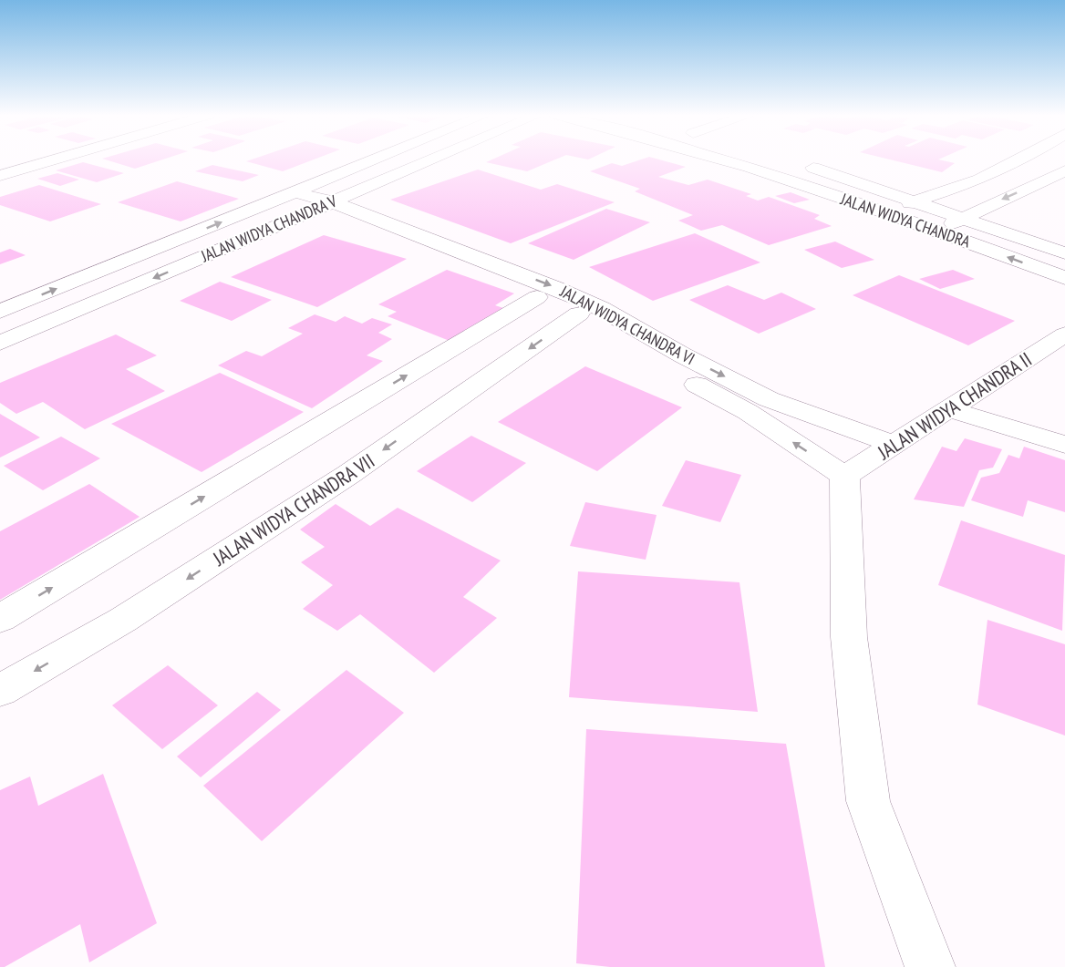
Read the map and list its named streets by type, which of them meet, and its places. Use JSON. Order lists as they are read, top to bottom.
{
  "streets": {
    "street": [
      "JALAN WIDYA CHANDRA",
      "JALAN WIDYA CHANDRA V",
      "JALAN WIDYA CHANDRA VI",
      "JALAN WIDYA CHANDRA II",
      "JALAN WIDYA CHANDRA VII"
    ]
  },
  "crossings": [
    ["JALAN WIDYA CHANDRA V", "JALAN WIDYA CHANDRA VI"],
    ["JALAN WIDYA CHANDRA VI", "JALAN WIDYA CHANDRA II"],
    ["JALAN WIDYA CHANDRA VI", "JALAN WIDYA CHANDRA VII"]
  ]
}
